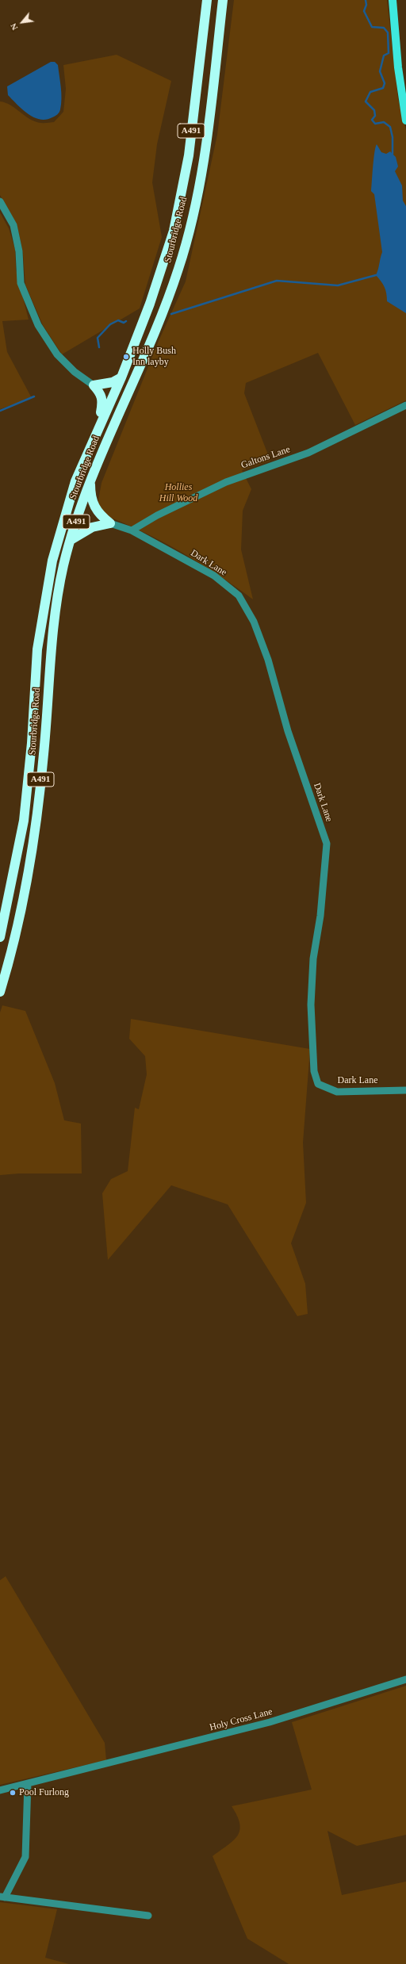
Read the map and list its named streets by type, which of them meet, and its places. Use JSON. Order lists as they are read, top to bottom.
{
  "streets": {
    "highway": ["A491", "Stourbridge Road"],
    "street": ["Galtons Lane", "Dark Lane", "Holy Cross Lane"]
  },
  "crossings": [
    ["Galtons Lane", "Dark Lane"]
  ],
  "parks": ["Hollies Hill Wood"],
  "places": ["Holly Bush Inn layby", "Pool Furlong"],
  "north": "bottom left"
}
